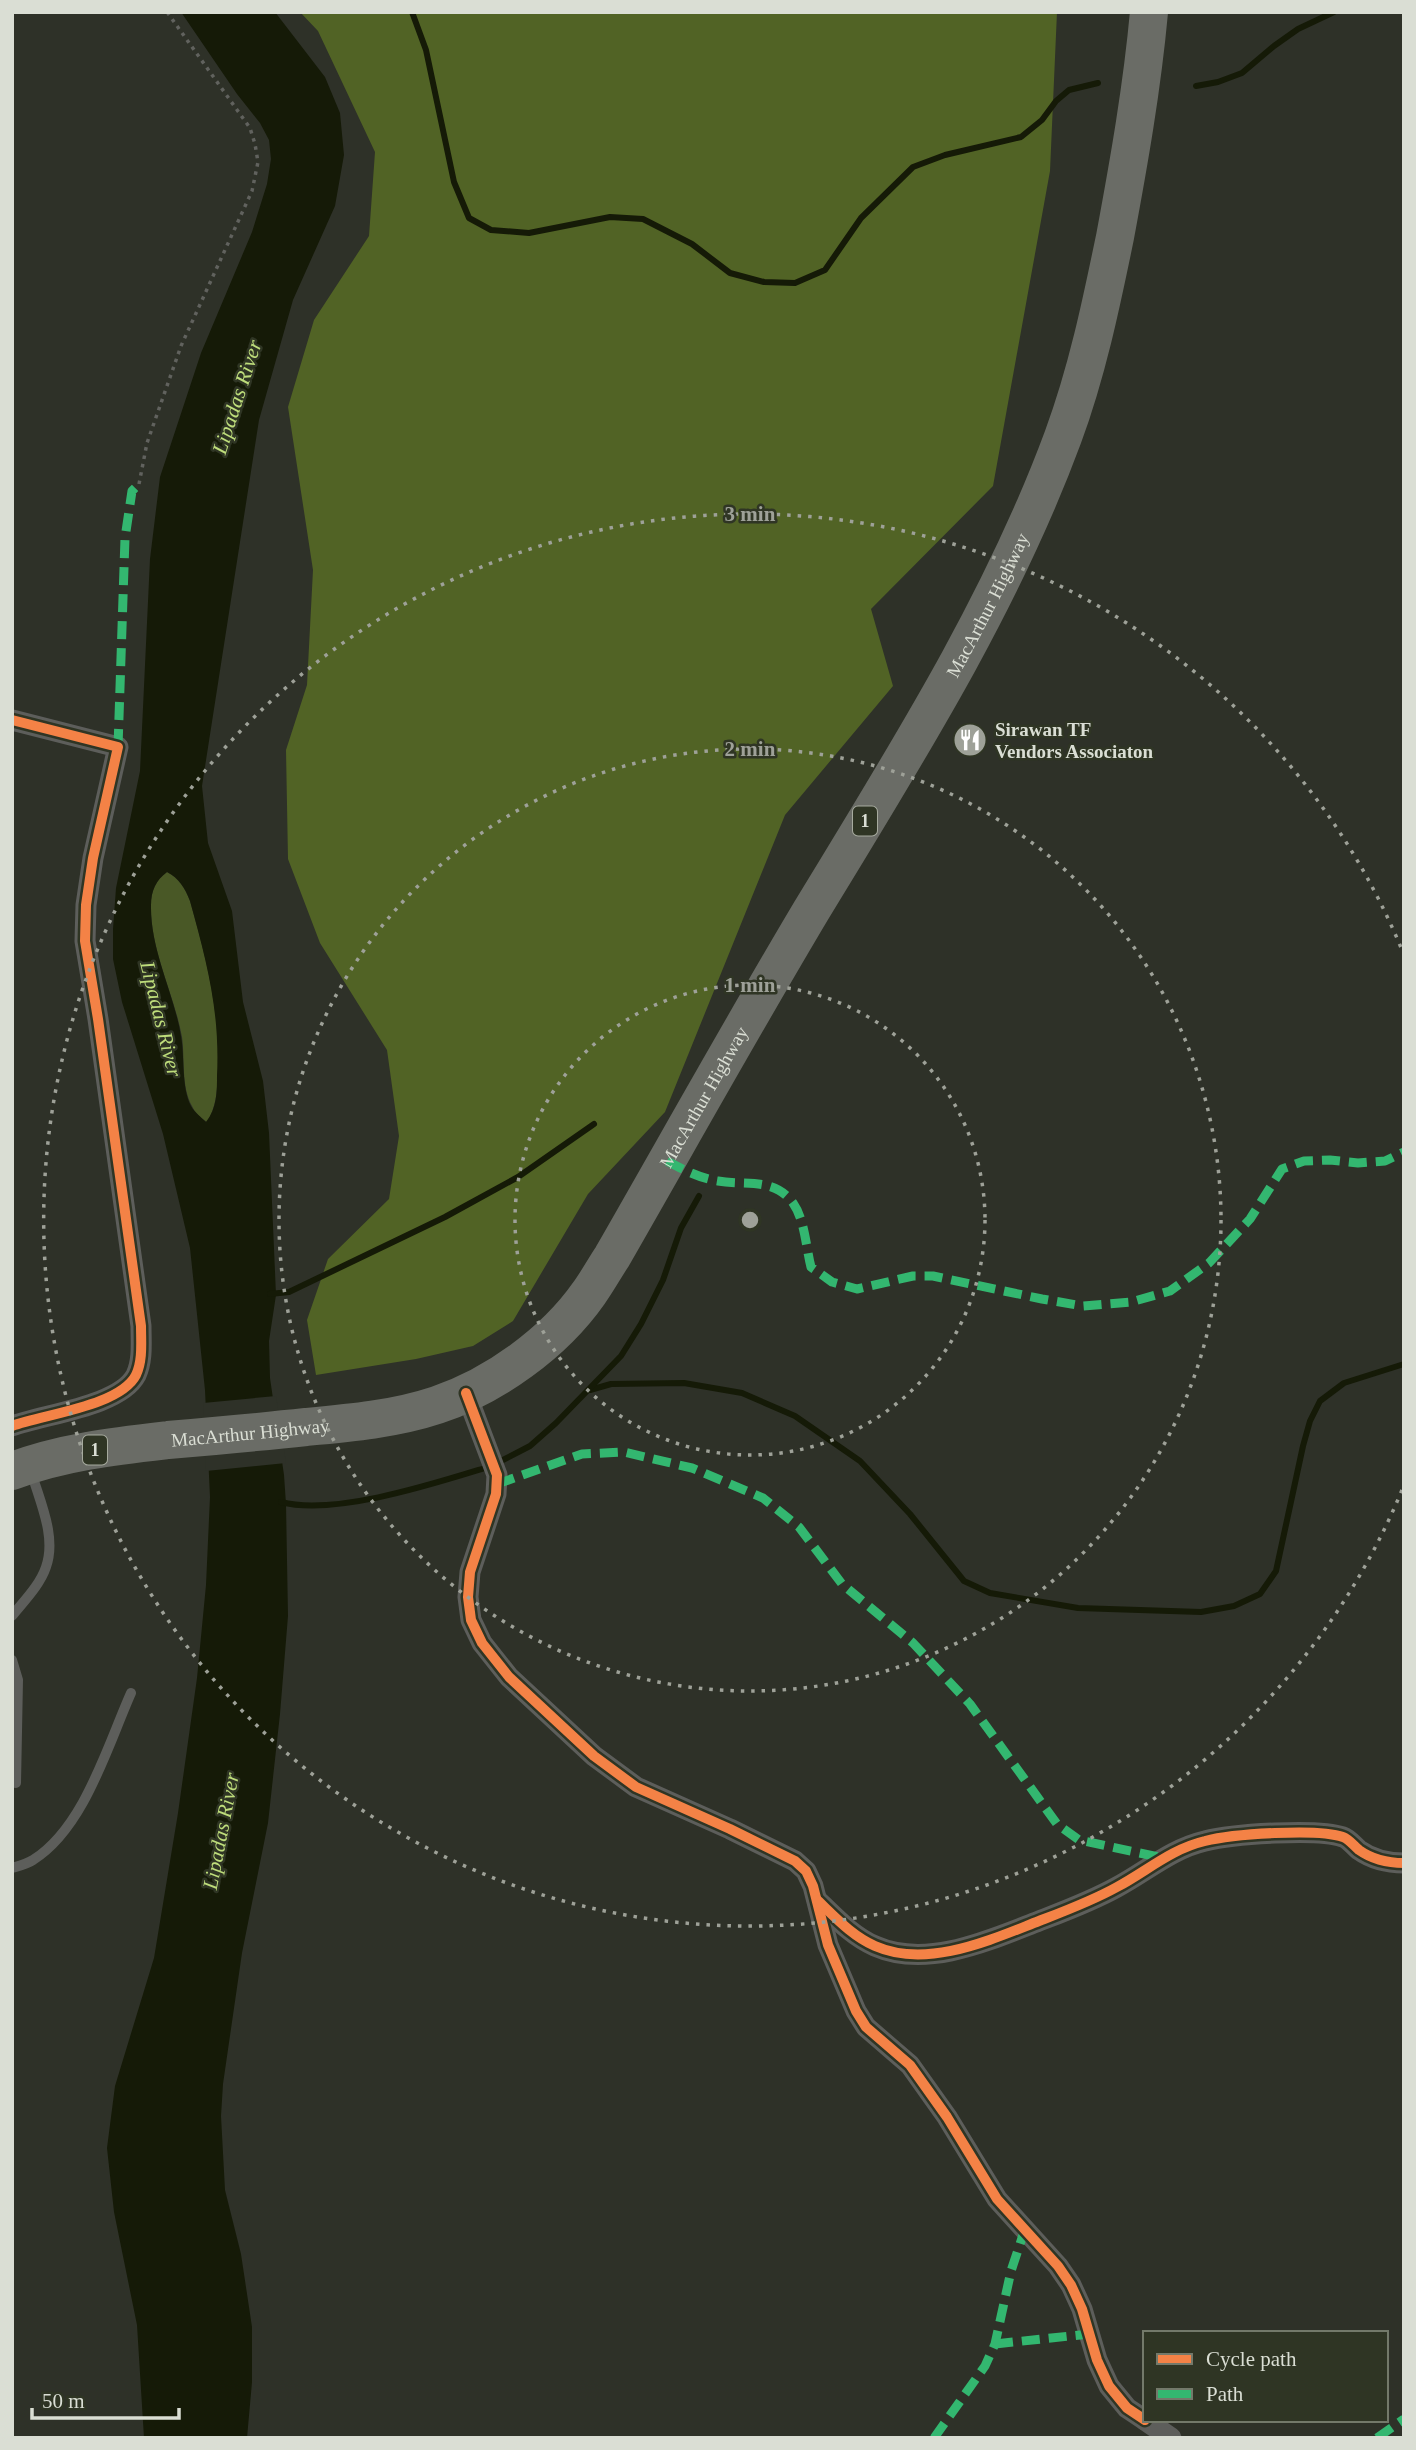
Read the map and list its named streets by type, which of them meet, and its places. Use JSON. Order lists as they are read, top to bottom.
{
  "streets": {
    "highway": ["MacArthur Highway", "1"]
  },
  "water": ["Lipadas River"],
  "places": {
    "restaurant": ["Sirawan TF Vendors Associaton"]
  },
  "legend": ["Cycle path", "Path"],
  "scale_bar": "50 m",
  "rings": ["3 min", "2 min", "1 min"]
}
